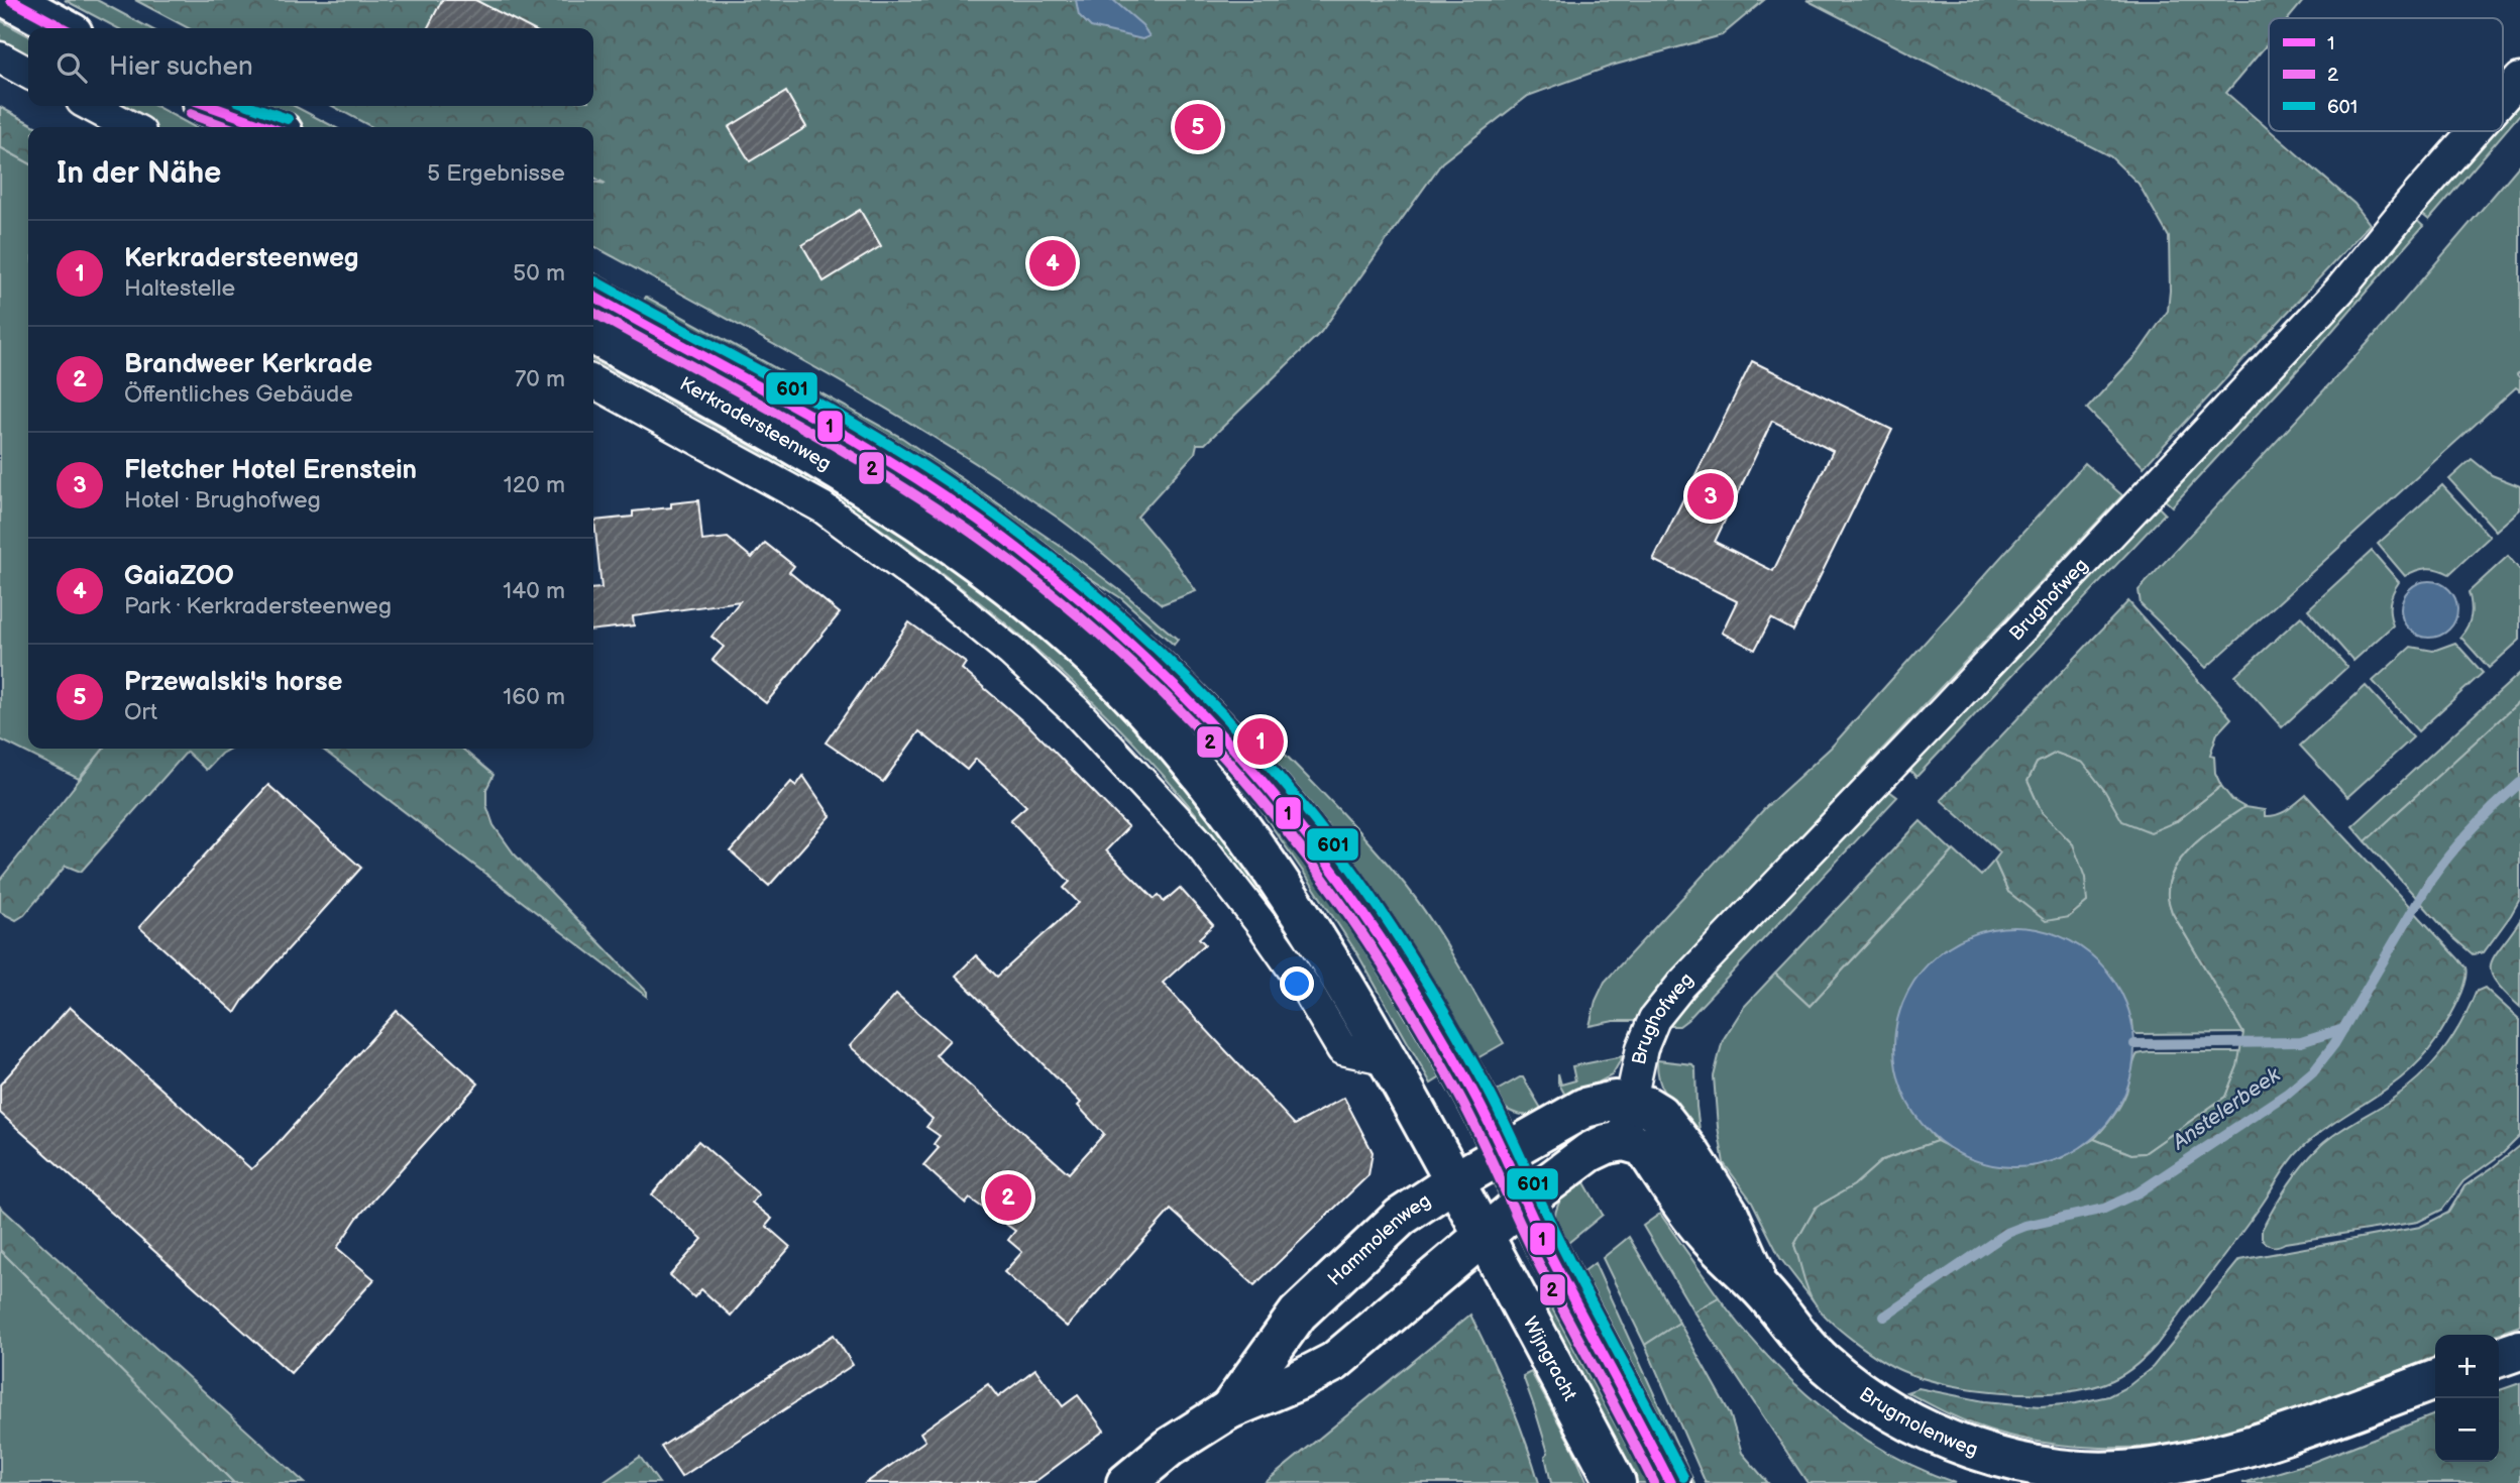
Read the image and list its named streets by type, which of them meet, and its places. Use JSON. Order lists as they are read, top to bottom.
{
  "streets": {
    "main road": [
      "Kerkradersteenweg",
      "Hammolenweg",
      "Wijngracht",
      "Brugmolenweg"
    ],
    "street": ["Brughofweg"]
  },
  "crossings": [
    ["Kerkradersteenweg", "Hammolenweg"],
    ["Kerkradersteenweg", "Wijngracht"],
    ["Brughofweg", "Hammolenweg"],
    ["Brughofweg", "Brugmolenweg"],
    ["Hammolenweg", "Wijngracht"],
    ["Hammolenweg", "Brugmolenweg"]
  ],
  "water": ["Anstelerbeek"],
  "lines": ["transit line 1", "transit line 601", "transit line 2"],
  "legend": ["1", "2", "601"],
  "page": {
    "search": "Hier suchen",
    "pins": [
      "5",
      "4",
      "3",
      "1",
      "2"
    ],
    "heading": ["In der Nähe", "5 Ergebnisse"],
    "list": [
      {
        "mark": "1",
        "name": "Kerkradersteenweg",
        "note": "Haltestelle",
        "value": "50 m"
      },
      {
        "mark": "2",
        "name": "Brandweer Kerkrade",
        "note": "Öffentliches Gebäude",
        "value": "70 m"
      },
      {
        "mark": "3",
        "name": "Fletcher Hotel Erenstein",
        "note": "Hotel · Brughofweg",
        "value": "120 m"
      },
      {
        "mark": "4",
        "name": "GaiaZOO",
        "note": "Park · Kerkradersteenweg",
        "value": "140 m"
      },
      {
        "mark": "5",
        "name": "Przewalski's horse",
        "note": "Ort",
        "value": "160 m"
      }
    ],
    "map_buttons": ["+", "−"]
  }
}
